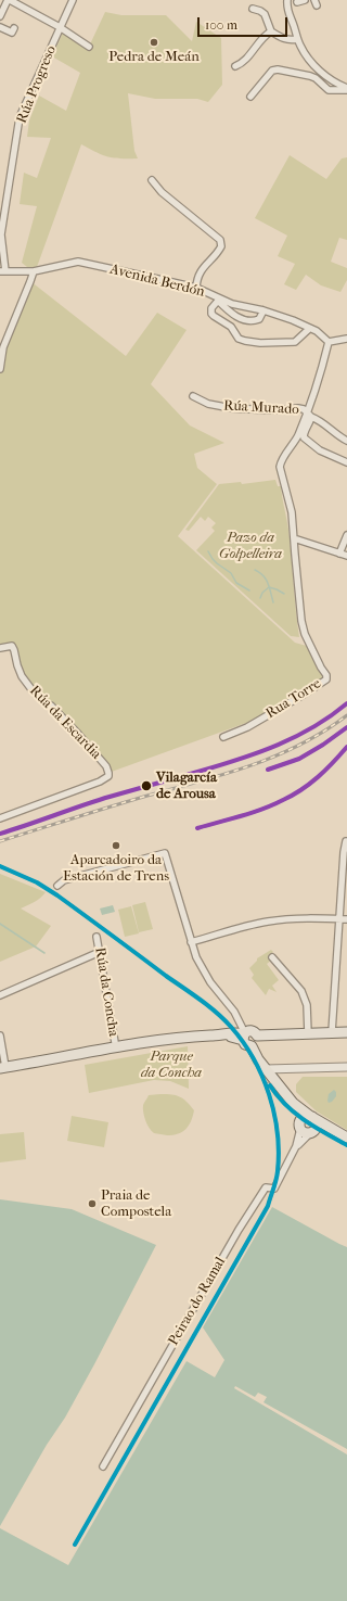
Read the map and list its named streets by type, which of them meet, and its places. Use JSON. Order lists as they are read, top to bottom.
{
  "streets": {
    "street": [
      "Rúa Progreso",
      "Avenida Berdón",
      "Rúa Murado",
      "Rua Torre",
      "Rúa da Escardia",
      "Rúa da Concha",
      "Peirao do Ramal"
    ]
  },
  "crossings": [
    ["Rúa Progreso", "Avenida Berdón"]
  ],
  "parks": ["Pazo da Golpelleira", "Parque da Concha"],
  "places": [
    "Pedra de Meán",
    "Vilagarcía de Arousa",
    "Aparcadoiro da Estación de Trens",
    "Praia de Compostela"
  ],
  "scale_bar": "100 m"
}
